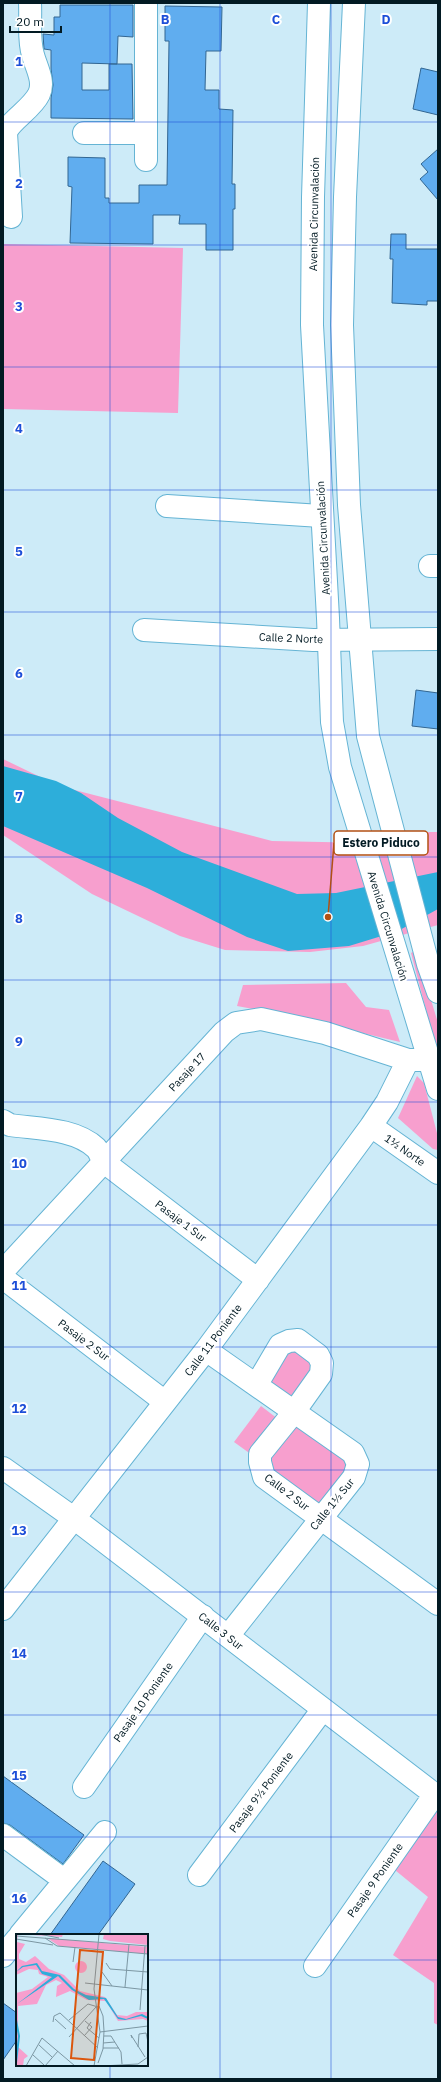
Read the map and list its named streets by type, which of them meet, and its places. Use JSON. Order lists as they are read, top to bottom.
{
  "streets": {
    "street": [
      "Avenida Circunvalación",
      "Calle 2 Norte",
      "Pasaje 17",
      "1½ Norte",
      "Pasaje 1 Sur",
      "Pasaje 2 Sur",
      "Calle 11 Poniente",
      "Calle 2 Sur",
      "Calle 1½ Sur",
      "Calle 3 Sur",
      "Pasaje 10 Poniente",
      "Pasaje 9½ Poniente",
      "Pasaje 9 Poniente"
    ]
  },
  "crossings": [
    ["Avenida Circunvalación", "Calle 2 Norte"],
    ["Avenida Circunvalación", "Pasaje 17"],
    ["Pasaje 17", "Pasaje 1 Sur"],
    ["Pasaje 17", "Calle 11 Poniente"],
    ["1½ Norte", "Calle 11 Poniente"],
    ["Pasaje 1 Sur", "Calle 11 Poniente"],
    ["Pasaje 2 Sur", "Calle 11 Poniente"],
    ["Calle 11 Poniente", "Calle 1½ Sur"],
    ["Calle 11 Poniente", "Calle 3 Sur"],
    ["Calle 2 Sur", "Calle 1½ Sur"],
    ["Calle 1½ Sur", "Calle 3 Sur"],
    ["Calle 3 Sur", "Pasaje 10 Poniente"],
    ["Calle 3 Sur", "Pasaje 9½ Poniente"],
    ["Calle 3 Sur", "Pasaje 9 Poniente"]
  ],
  "places": ["Estero Piduco"],
  "scale_bar": "20 m",
  "grid": {
    "columns": ["B", "C", "D"],
    "rows": [
      "1",
      "2",
      "3",
      "4",
      "5",
      "6",
      "7",
      "8",
      "9",
      "10",
      "11",
      "12",
      "13",
      "14",
      "15",
      "16"
    ]
  }
}
